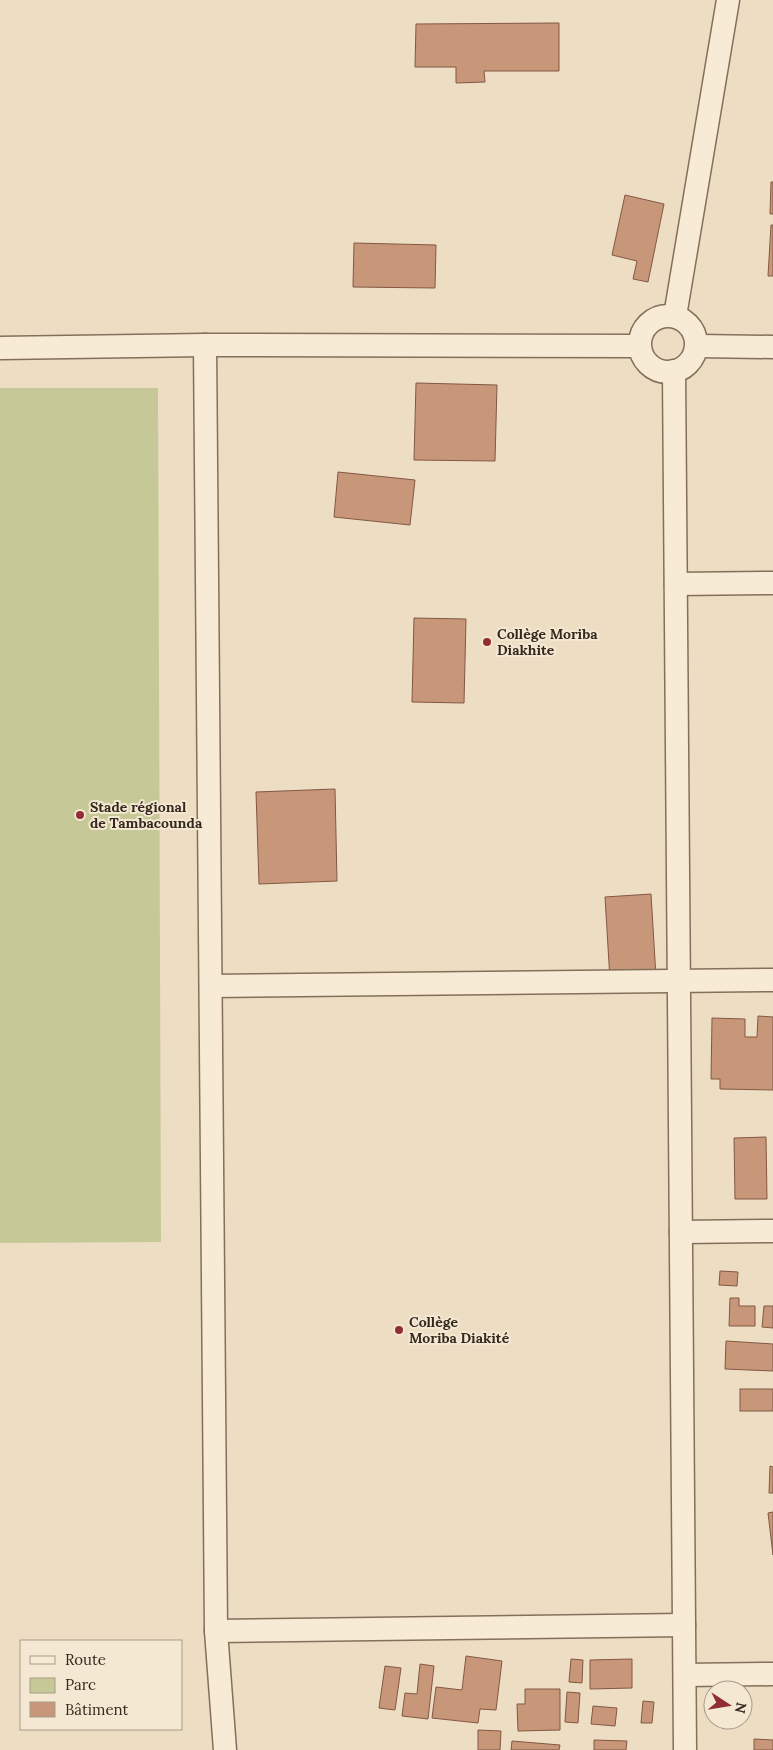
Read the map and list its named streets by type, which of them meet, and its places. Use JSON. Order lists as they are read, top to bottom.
{
  "places": ["Collège Moriba Diakhite", "Stade régional de Tambacounda", "Collège Moriba Diakité"],
  "legend": ["Route", "Parc", "Bâtiment"],
  "north": "right"
}
